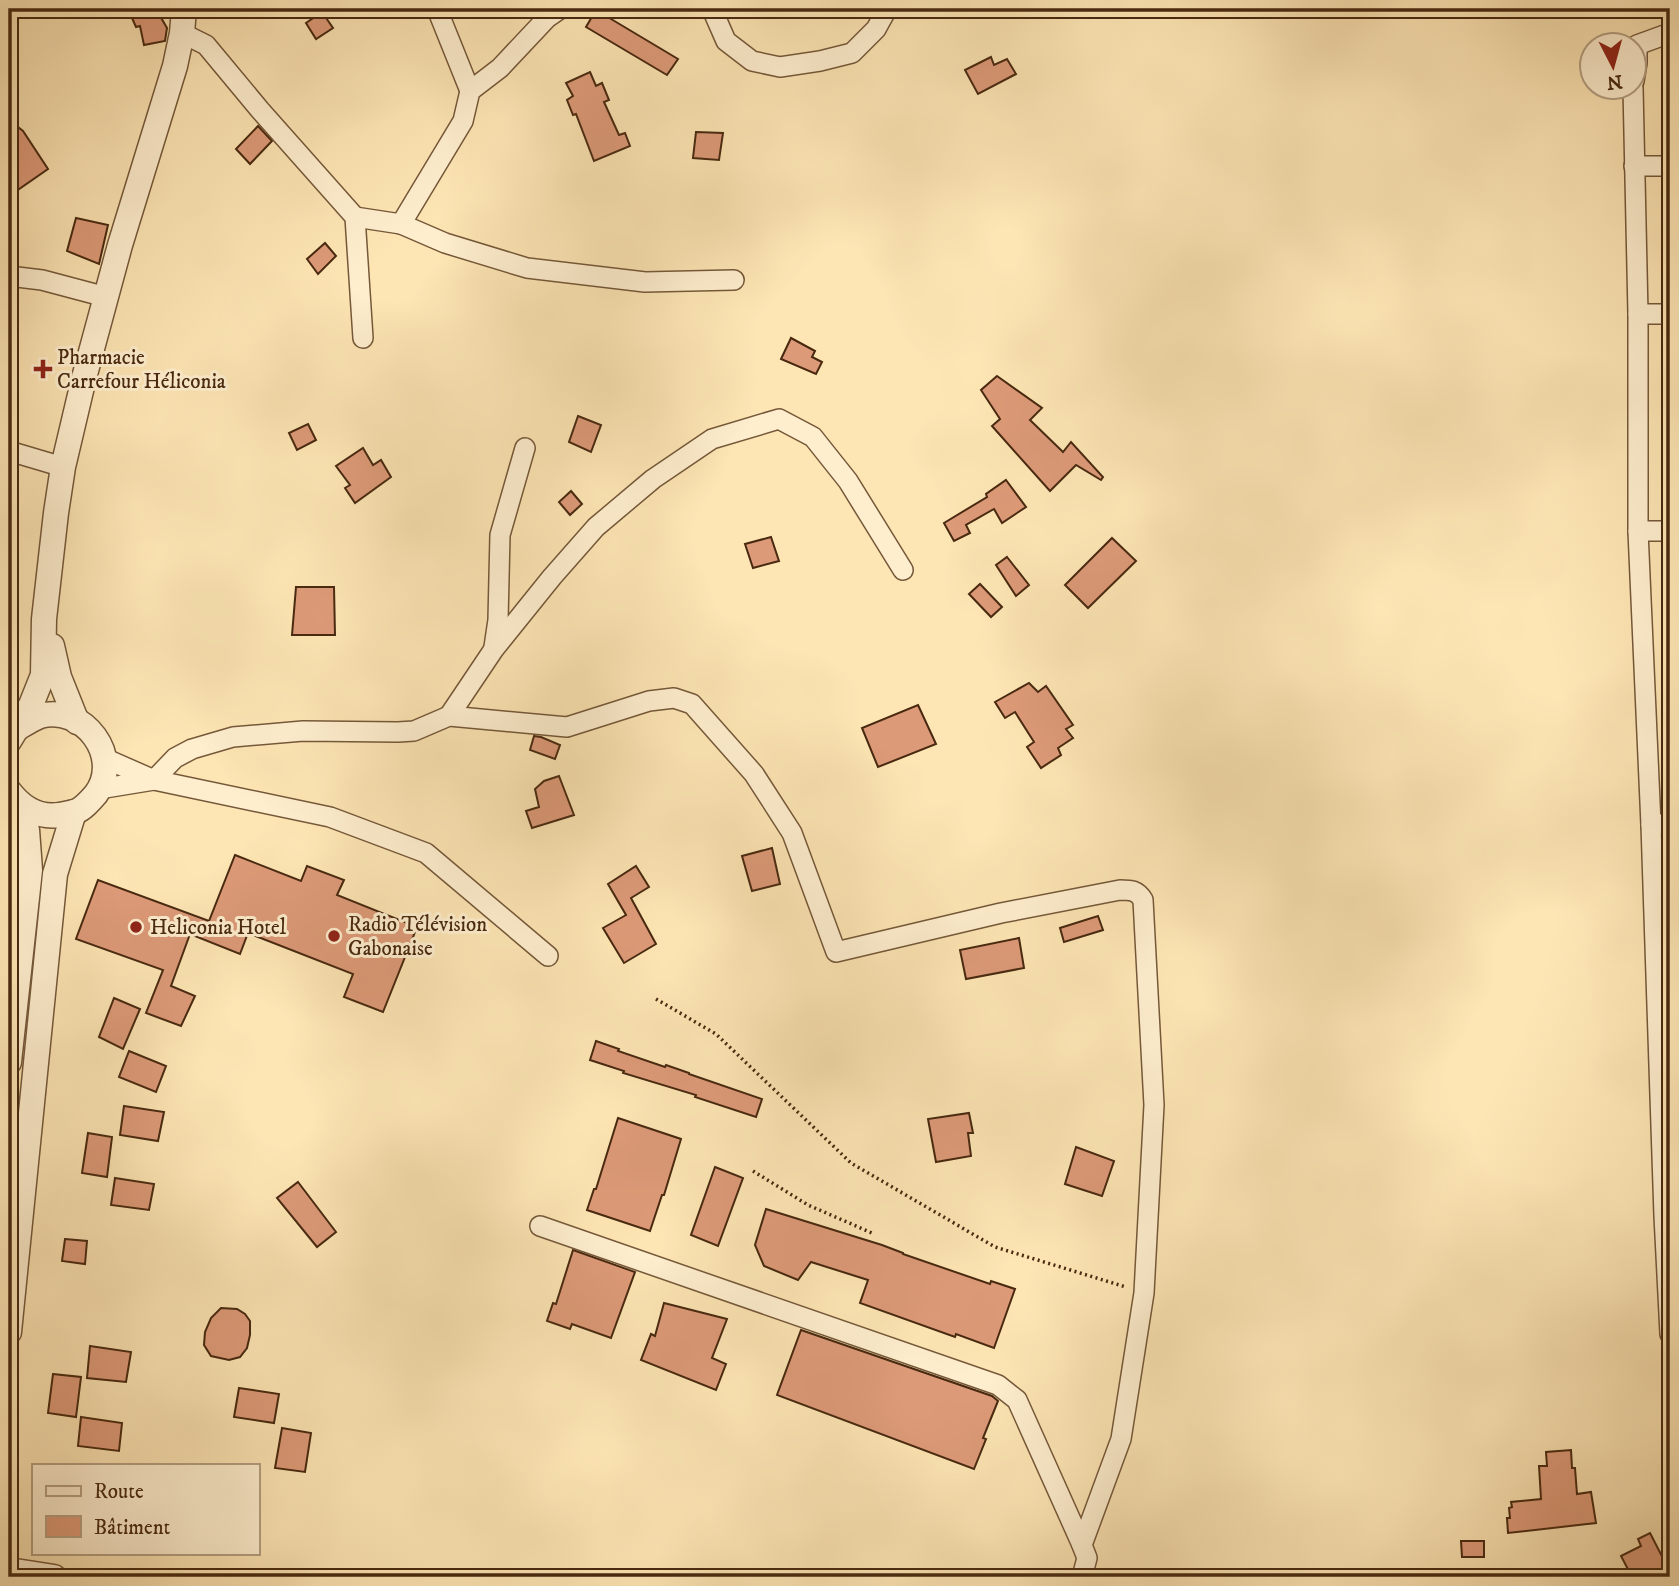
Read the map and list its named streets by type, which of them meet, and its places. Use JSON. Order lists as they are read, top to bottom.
{
  "places": {
    "health": ["Pharmacie Carrefour Héliconia"],
    "other": ["Heliconia Hotel", "Radio Télévision Gabonaise"]
  },
  "legend": ["Route", "Bâtiment"],
  "north": "bottom"
}
